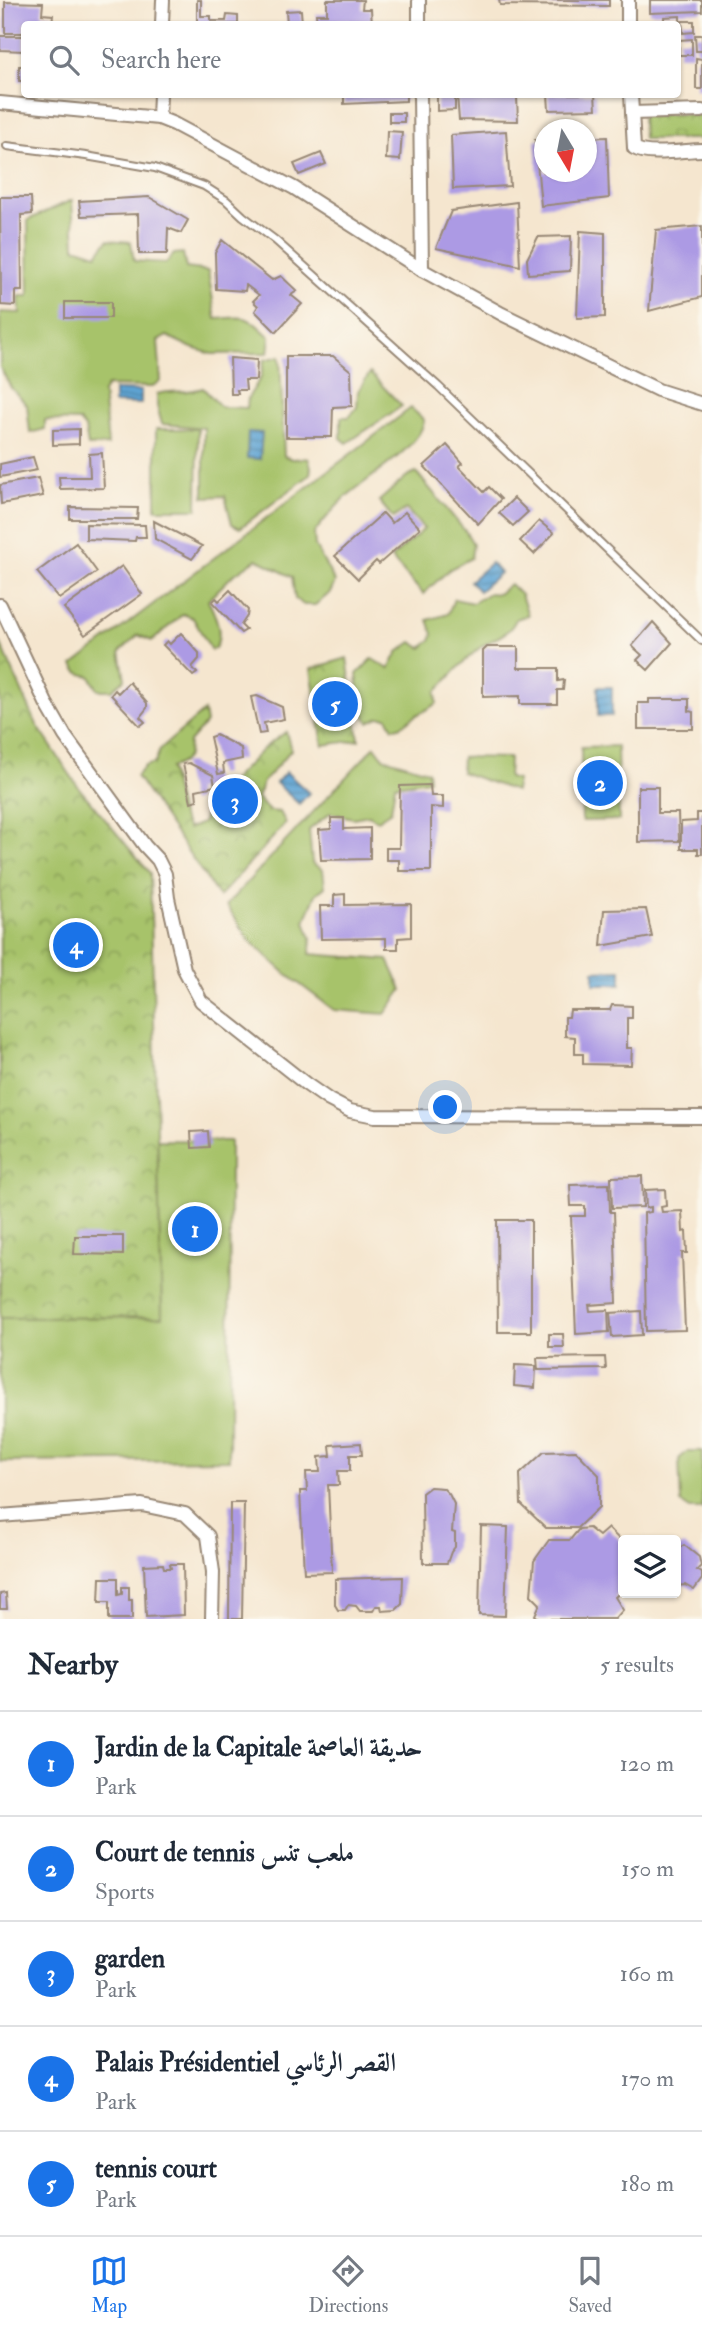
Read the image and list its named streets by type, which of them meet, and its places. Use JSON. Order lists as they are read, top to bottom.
{
  "north": "bottom",
  "page": {
    "search": "Search here",
    "pins": [
      "5",
      "2",
      "3",
      "4",
      "1"
    ],
    "heading": ["Nearby", "5 results"],
    "list": [
      {
        "mark": "1",
        "name": "Jardin de la Capitale حديقة العاصمة",
        "note": "Park",
        "value": "120 m"
      },
      {
        "mark": "2",
        "name": "Court de tennis ملعب تنس",
        "note": "Sports",
        "value": "150 m"
      },
      {
        "mark": "3",
        "name": "garden",
        "note": "Park",
        "value": "160 m"
      },
      {
        "mark": "4",
        "name": "Palais Présidentiel القصر الرئاسي",
        "note": "Park",
        "value": "170 m"
      },
      {
        "mark": "5",
        "name": "tennis court",
        "note": "Park",
        "value": "180 m"
      }
    ],
    "nav": ["Map", "Directions", "Saved"]
  }
}
